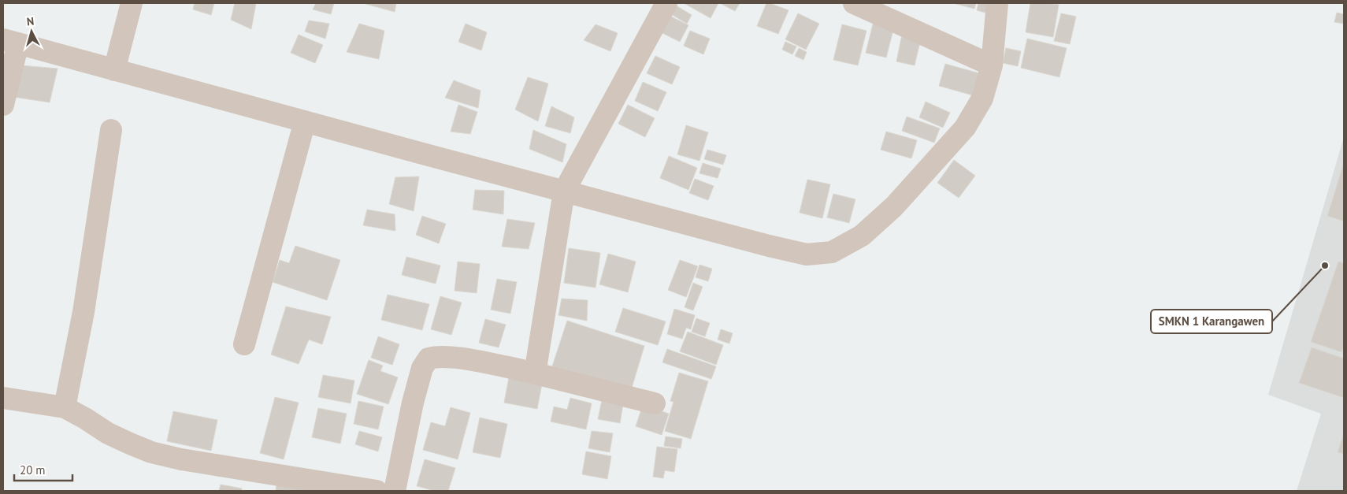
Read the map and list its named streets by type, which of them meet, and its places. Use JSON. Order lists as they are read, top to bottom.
{
  "places": ["SMKN 1 Karangawen"],
  "scale_bar": "20 m",
  "north": "top"
}
